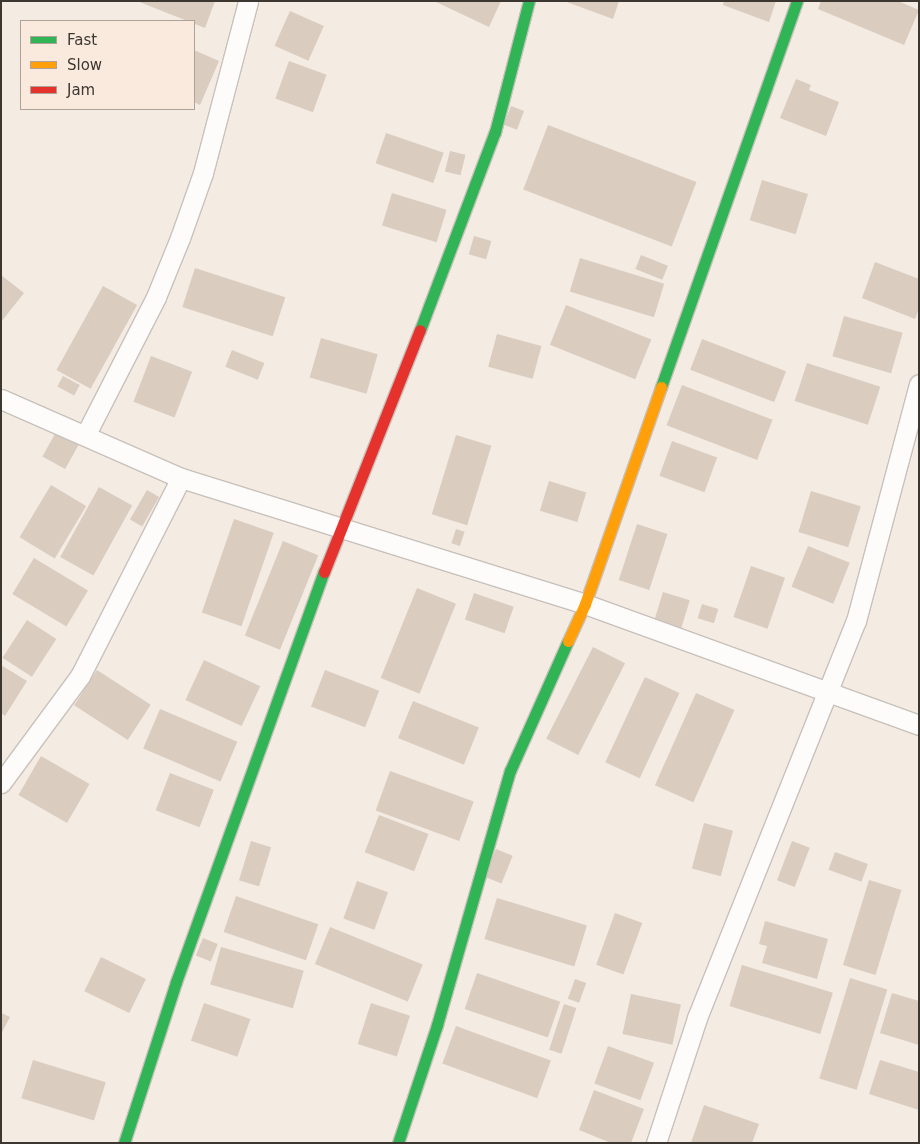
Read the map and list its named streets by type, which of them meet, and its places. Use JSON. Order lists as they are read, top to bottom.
{
  "legend": ["Fast", "Slow", "Jam"]
}
